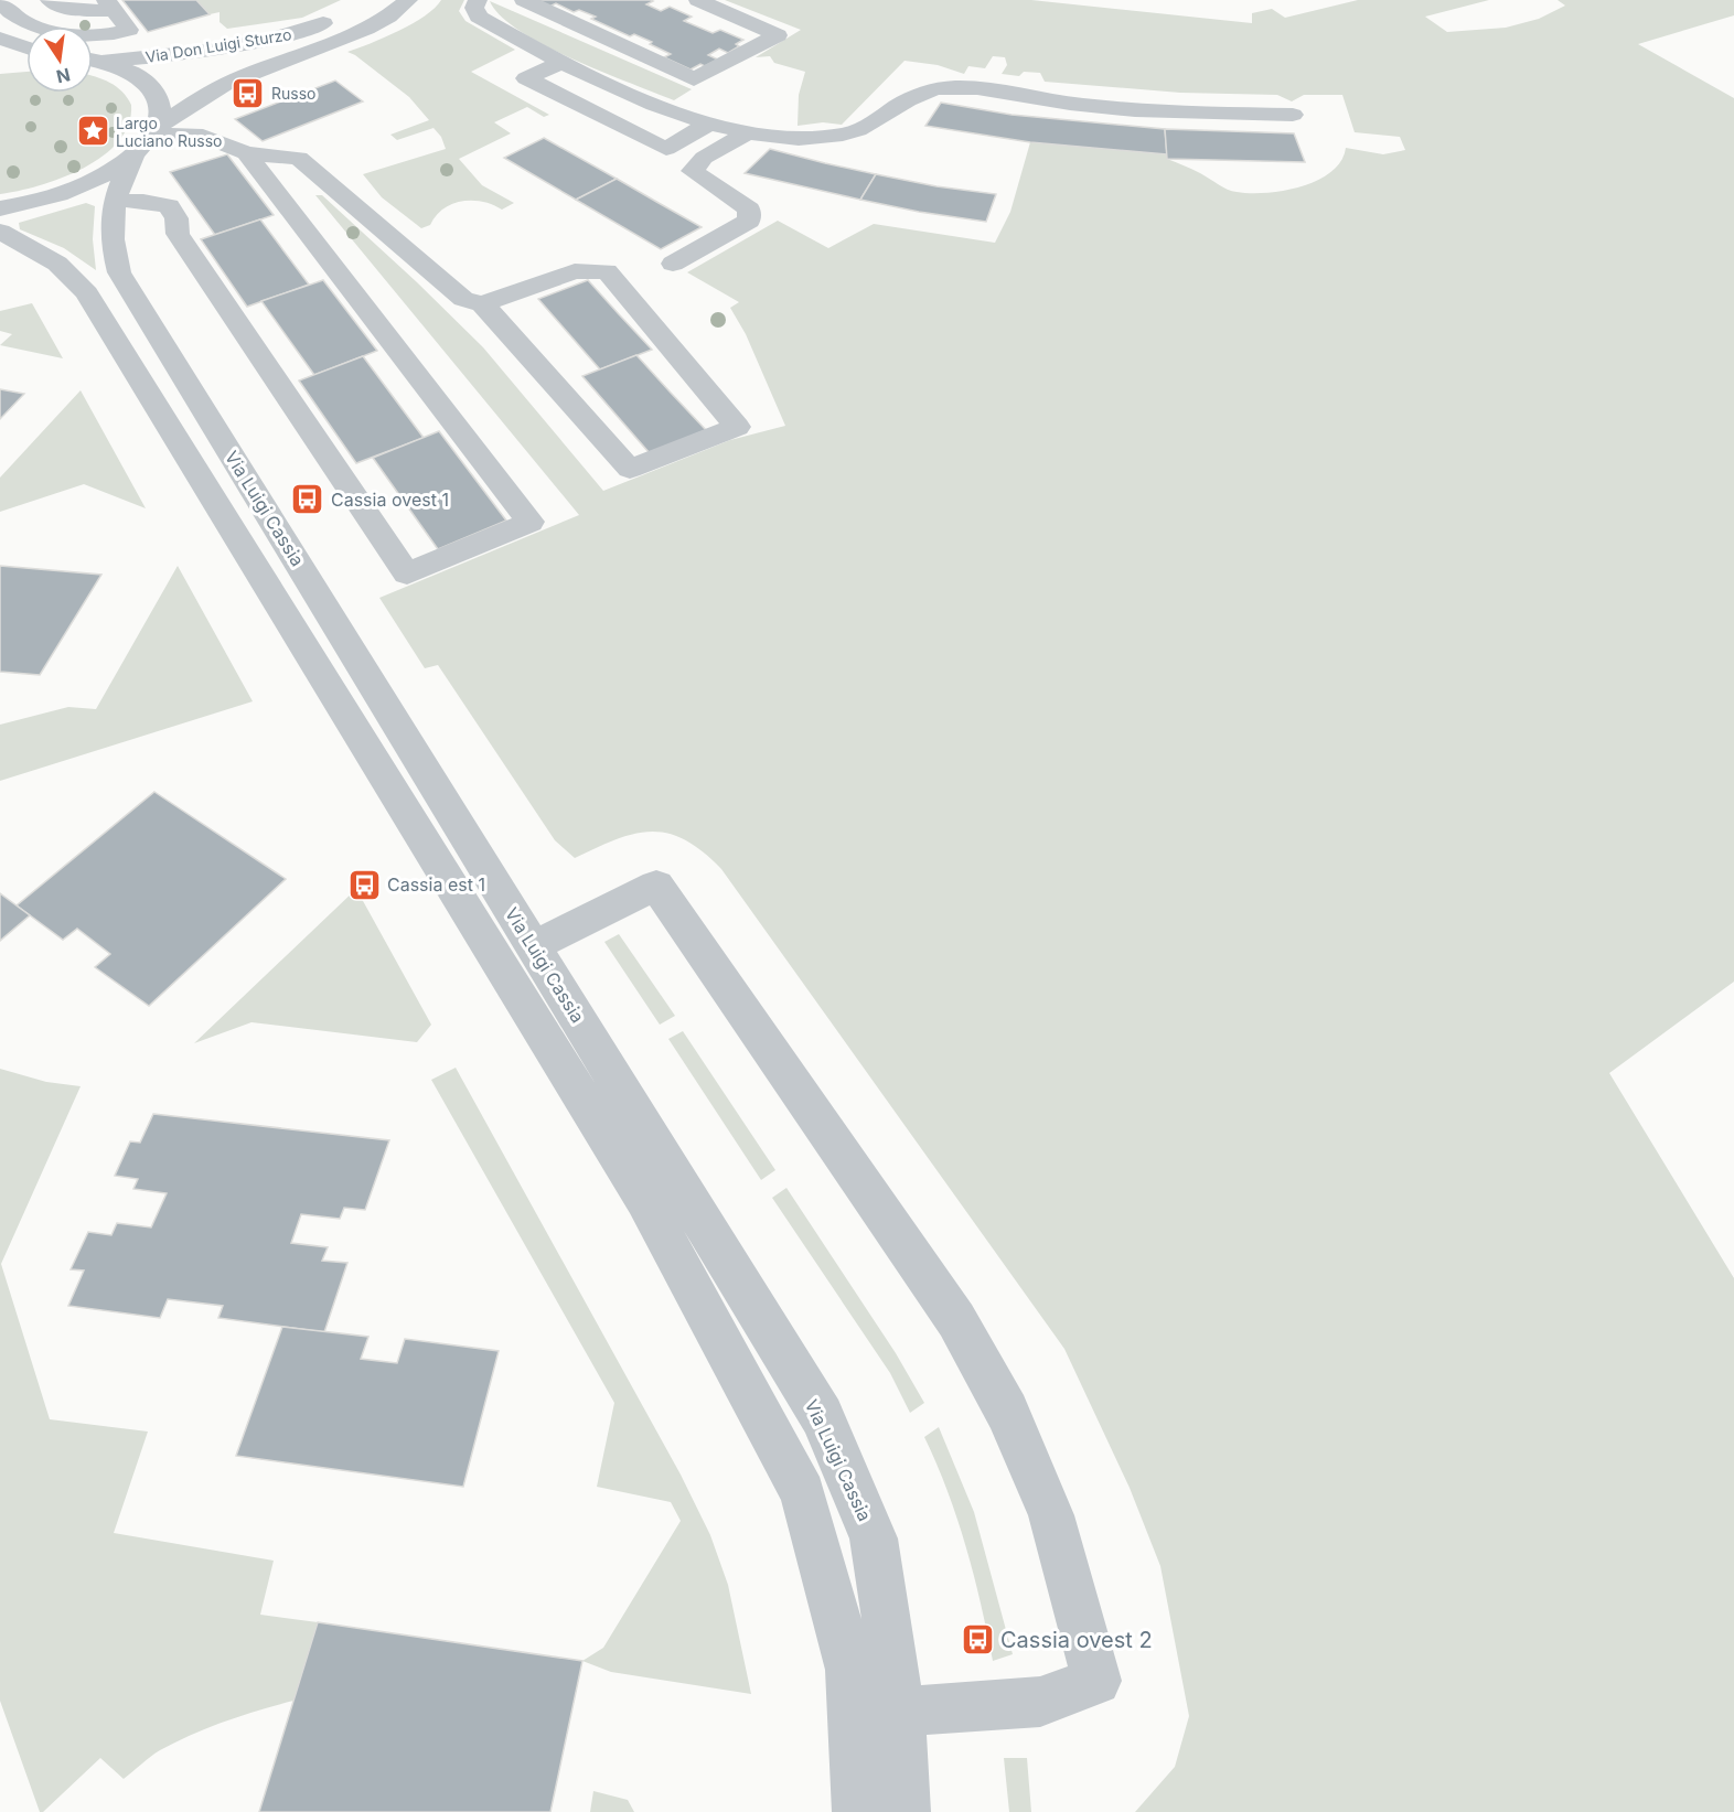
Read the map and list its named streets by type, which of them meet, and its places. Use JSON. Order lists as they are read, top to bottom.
{
  "streets": {
    "street": ["Via Don Luigi Sturzo", "Via Luigi Cassia"]
  },
  "crossings": [
    ["Via Don Luigi Sturzo", "Via Luigi Cassia"]
  ],
  "places": {
    "bus stop": [
      "Russo",
      "Cassia ovest 1",
      "Cassia est 1",
      "Cassia ovest 2"
    ],
    "place": ["Largo Luciano Russo"]
  },
  "north": "bottom"
}
